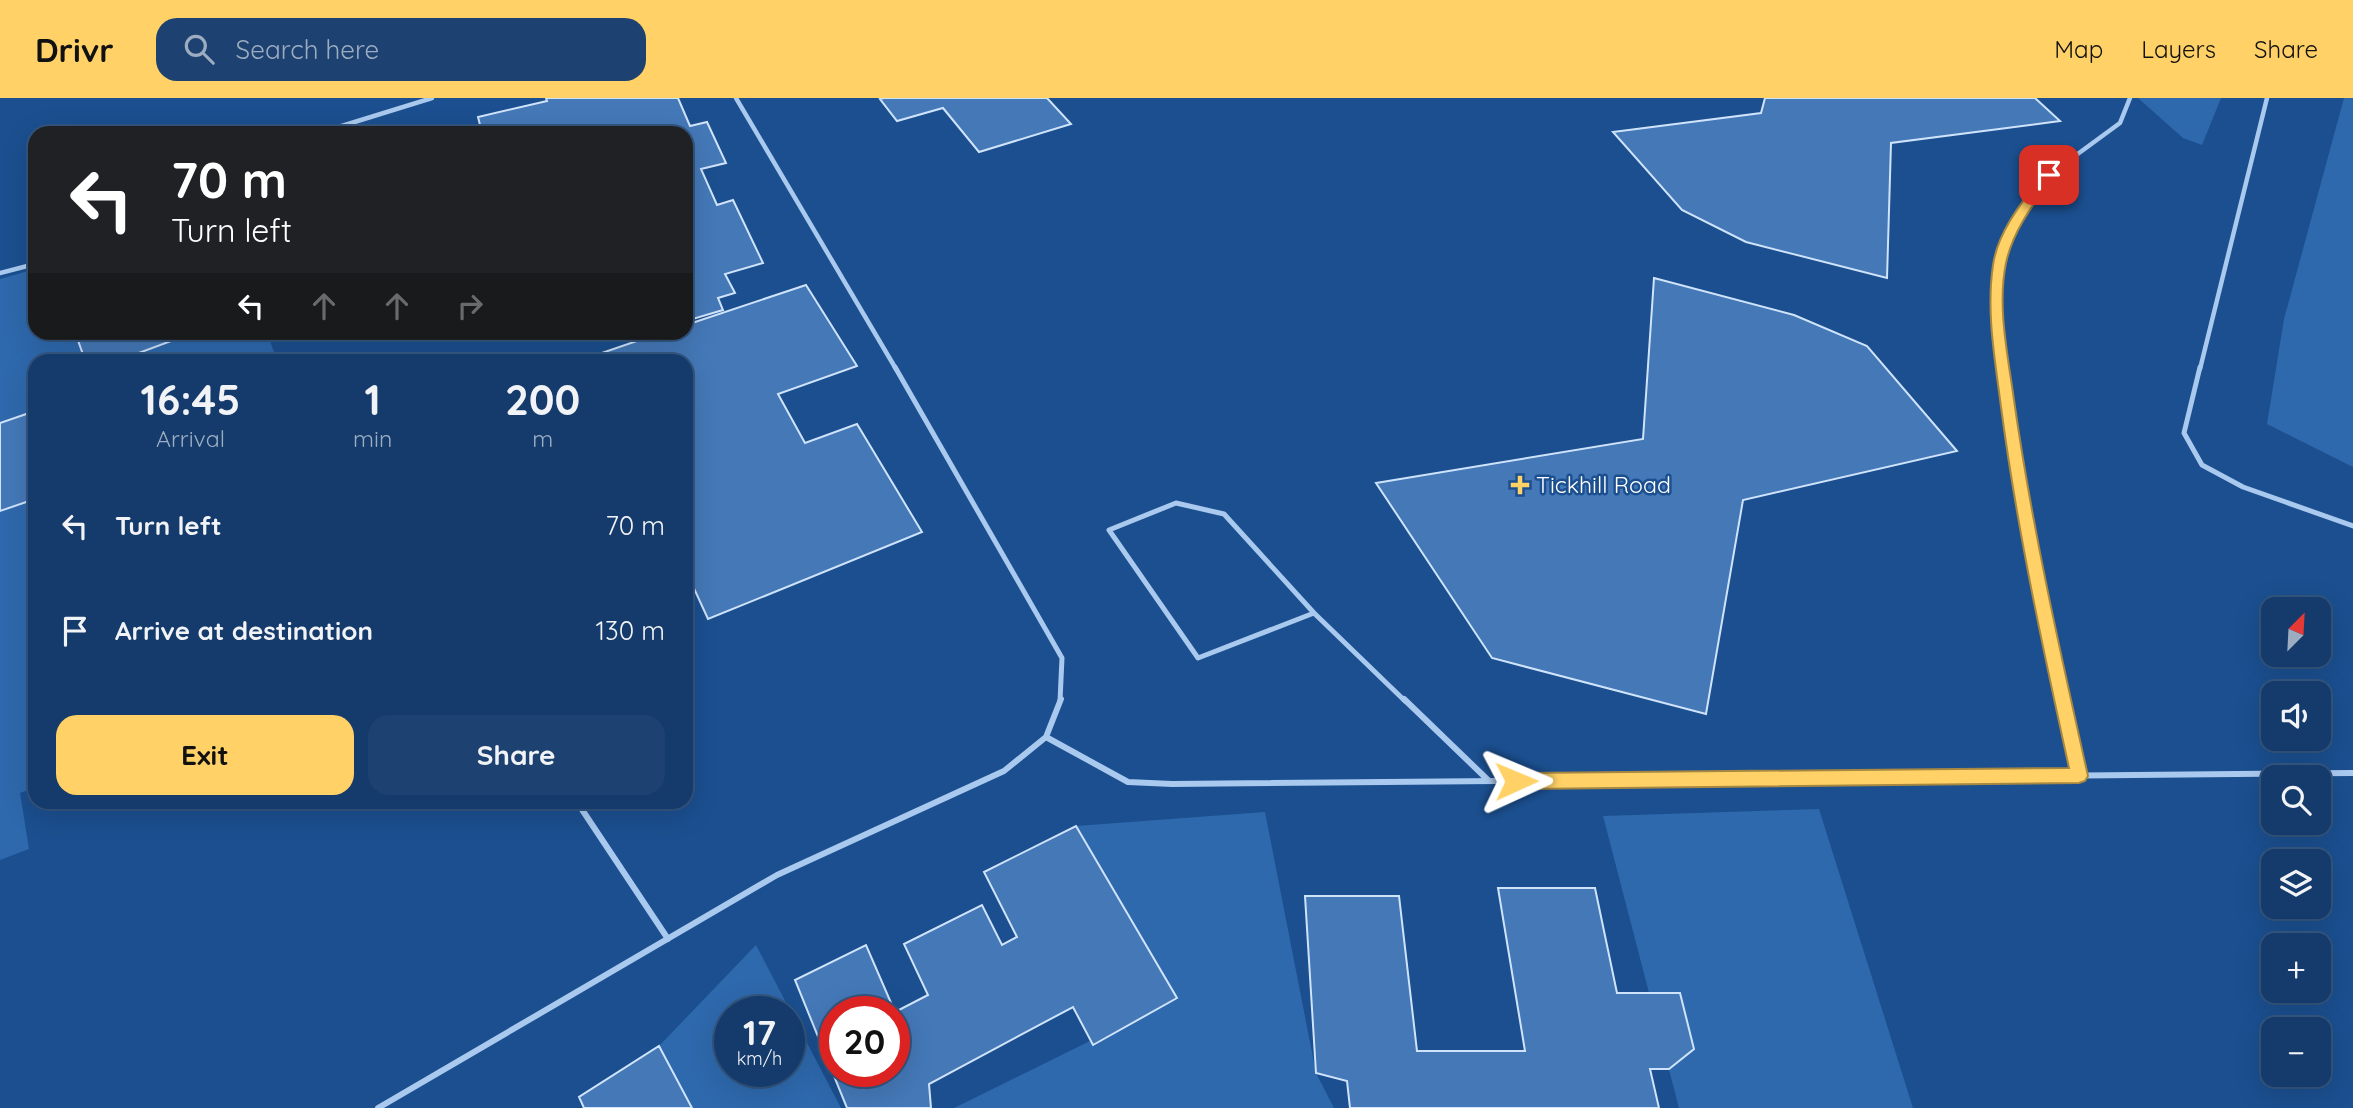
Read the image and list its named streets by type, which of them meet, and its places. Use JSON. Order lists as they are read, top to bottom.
{
  "places": {
    "health": ["Tickhill Road"]
  },
  "north": "top right",
  "page": {
    "header": "Drivr",
    "search": "Search here",
    "nav": ["Map", "Layers", "Share"],
    "turn": ["70 m", "Turn left"],
    "eta": [
      "16:45",
      "Arrival",
      "1",
      "min",
      "200",
      "m"
    ],
    "list": [
      {
        "name": "Turn left",
        "value": "70 m"
      },
      {
        "name": "Arrive at destination",
        "value": "130 m"
      }
    ],
    "map_buttons": ["+", "−"],
    "buttons": ["Exit", "Share"],
    "speed": "17 km/h",
    "limit": "20"
  }
}
